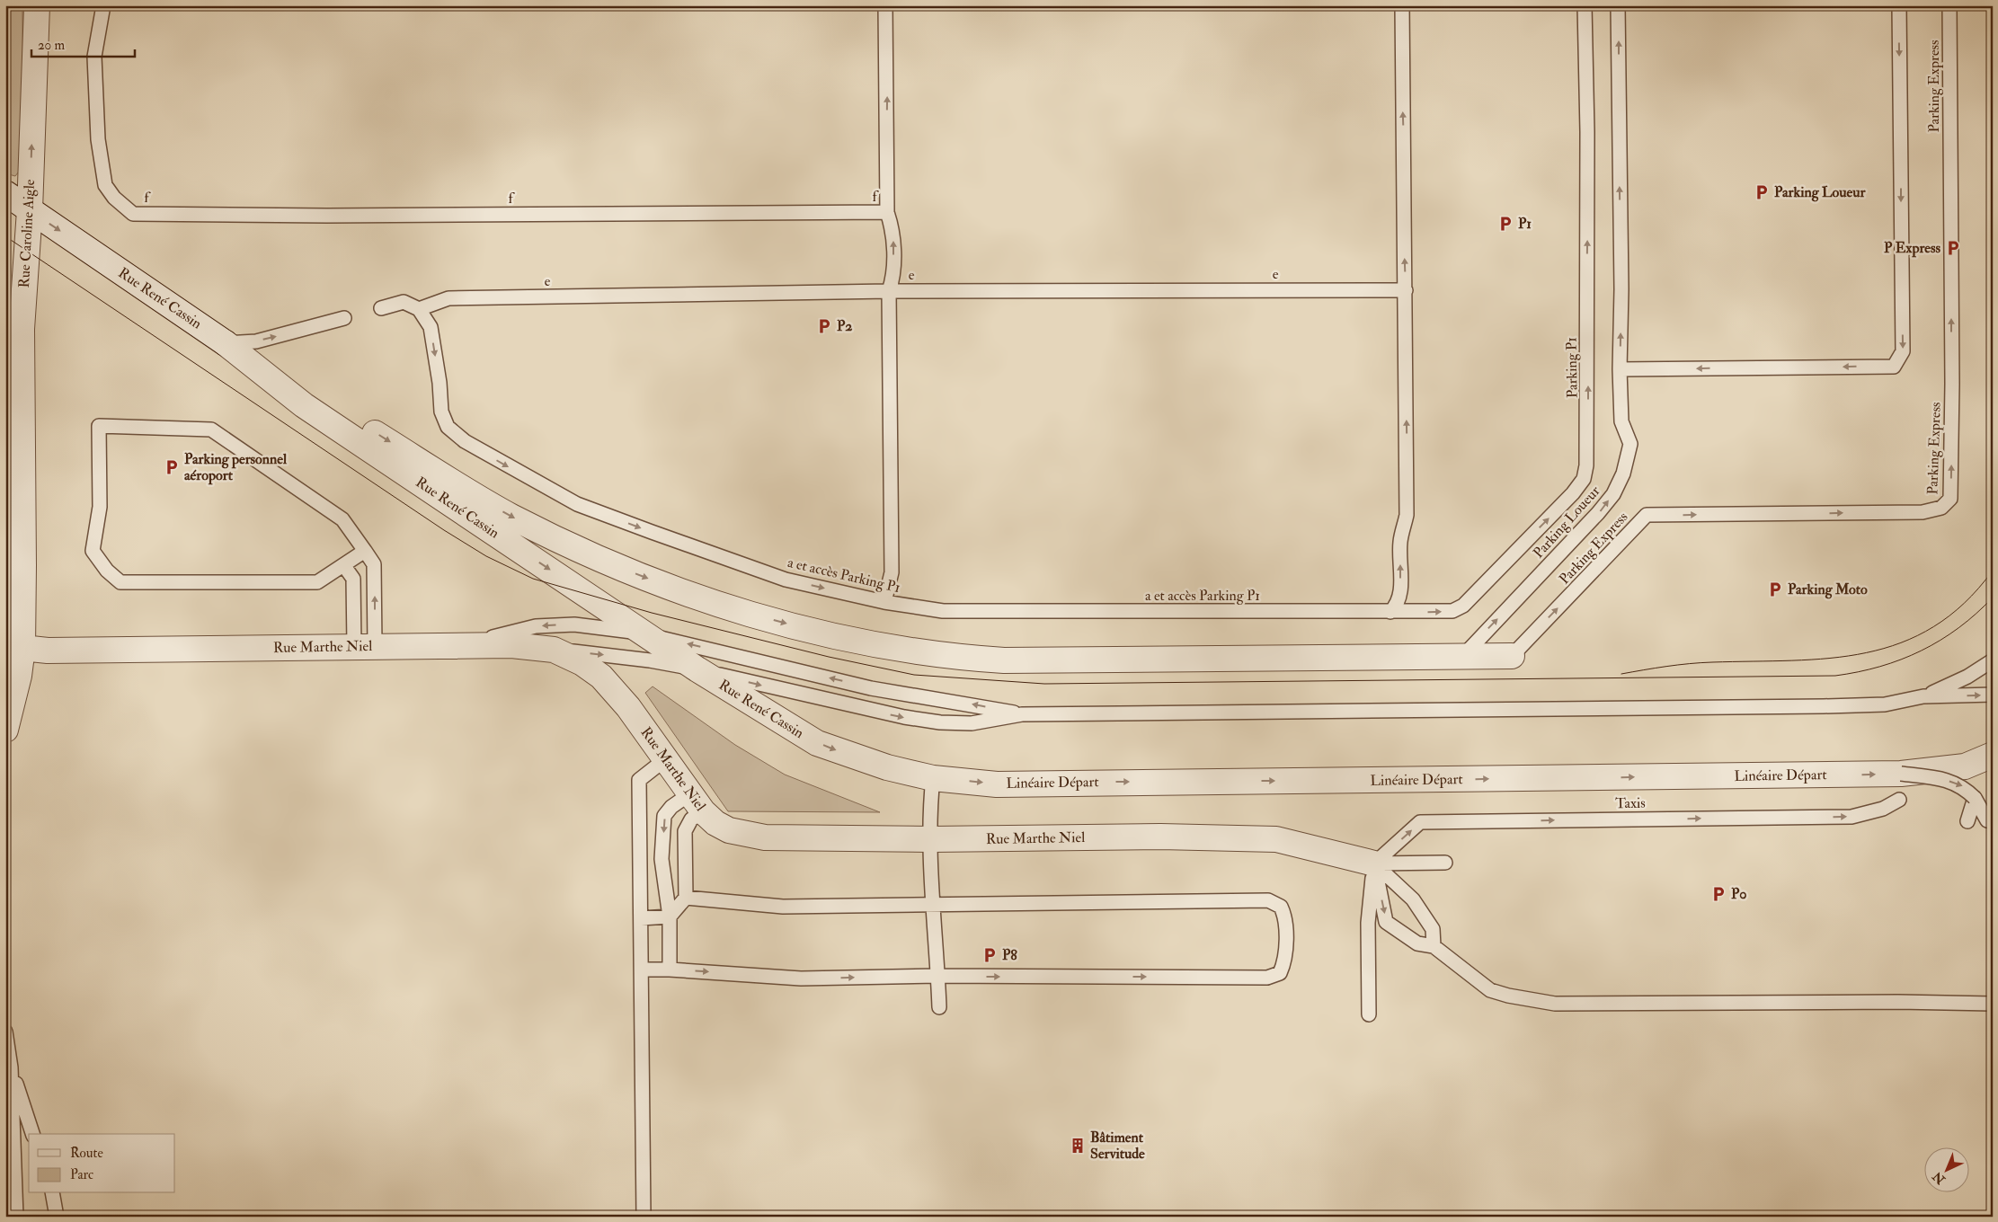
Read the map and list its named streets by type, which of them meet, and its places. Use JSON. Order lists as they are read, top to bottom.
{
  "streets": {
    "street": [
      "Rue Caroline Aigle",
      "Rue René Cassin",
      "Rue Marthe Niel",
      "Linéaire Départ"
    ],
    "lane": [
      "Parking Express",
      "f",
      "e",
      "Parking P1",
      "Parking Loueur",
      "a et accès Parking P1",
      "Taxis"
    ]
  },
  "crossings": [
    ["Rue Caroline Aigle", "Rue René Cassin"],
    ["Rue Caroline Aigle", "Rue Marthe Niel"],
    ["e", "a et accès Parking P1"],
    ["Rue René Cassin", "Linéaire Départ"],
    ["Parking P1", "a et accès Parking P1"],
    ["Rue Marthe Niel", "Taxis"]
  ],
  "one_way": ["Parking P1", "Parking Loueur"],
  "places": {
    "parking": [
      "Parking Loueur",
      "P1",
      "P Express",
      "P2",
      "Parking personnel aéroport",
      "Parking Moto",
      "P0",
      "P8"
    ],
    "building": ["Bâtiment Servitude"]
  },
  "legend": ["Route", "Parc"],
  "scale_bar": "20 m",
  "north": "bottom left"
}
